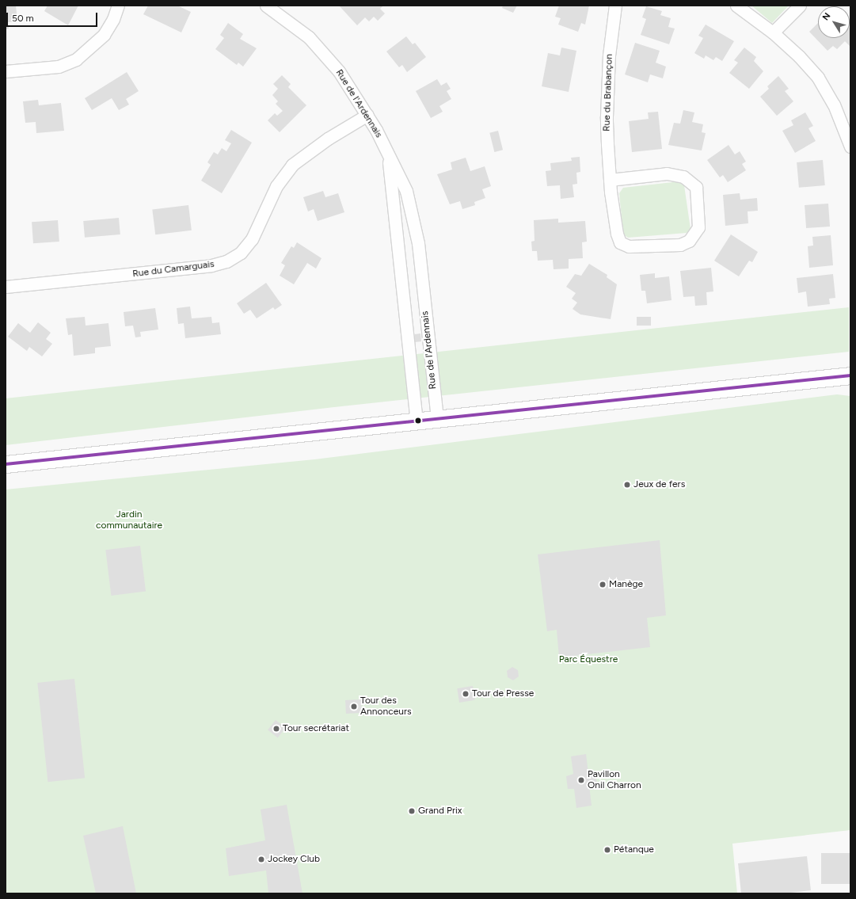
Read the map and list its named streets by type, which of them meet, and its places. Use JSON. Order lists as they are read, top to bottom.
{
  "streets": {
    "street": ["Rue du Brabançon", "Rue de l'Ardennais", "Rue du Camarguais"]
  },
  "crossings": [
    ["Rue de l'Ardennais", "Rue du Camarguais"]
  ],
  "parks": ["Jardin communautaire", "Parc Équestre"],
  "places": [
    "Jeux de fers",
    "Manège",
    "Tour de Presse",
    "Tour des Annonceurs",
    "Tour secrétariat",
    "Pavillon Onil Charron",
    "Grand Prix",
    "Pétanque",
    "Jockey Club"
  ],
  "scale_bar": "50 m",
  "north": "top left"
}
